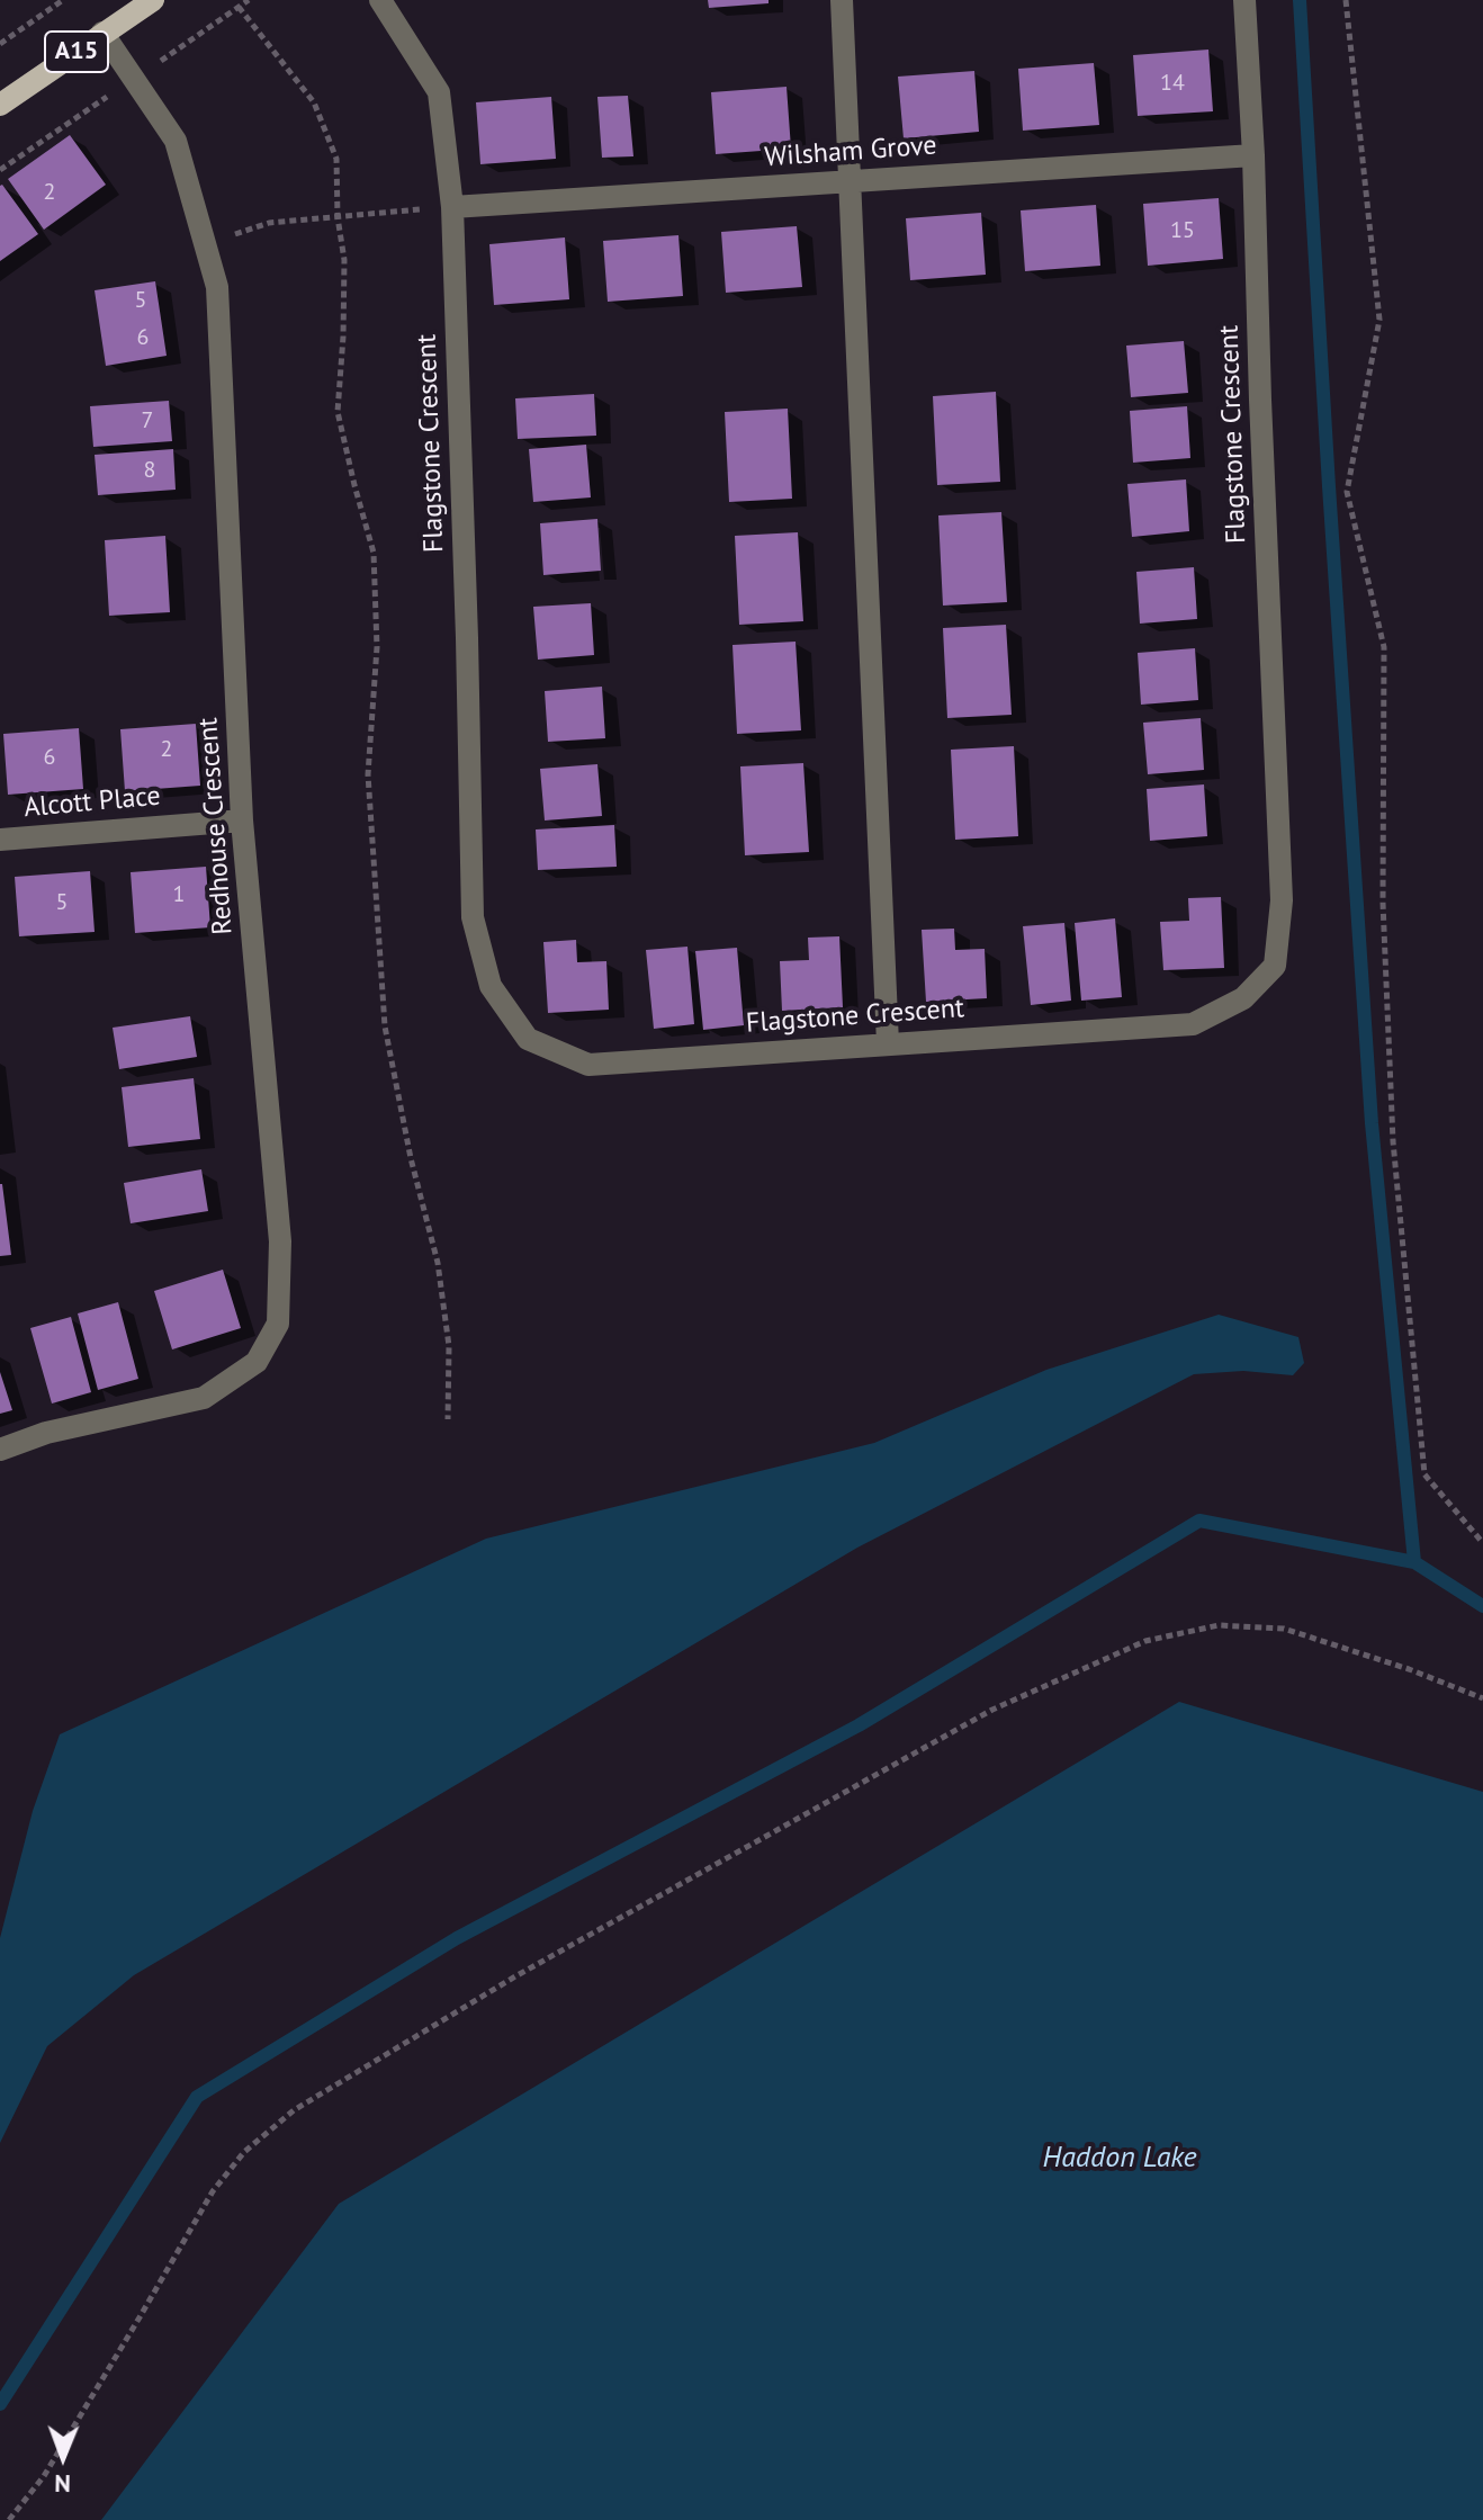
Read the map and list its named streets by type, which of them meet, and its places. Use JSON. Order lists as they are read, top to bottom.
{
  "streets": {
    "main road": ["A15"],
    "street": [
      "Wilsham Grove",
      "Flagstone Crescent",
      "Alcott Place",
      "Redhouse Crescent"
    ]
  },
  "crossings": [
    ["A15", "Redhouse Crescent"],
    ["Wilsham Grove", "Flagstone Crescent"],
    ["Alcott Place", "Redhouse Crescent"]
  ],
  "water": ["Haddon Lake"],
  "house_numbers": [
    "14",
    "2",
    "15",
    "5",
    "6",
    "7",
    "8",
    "2",
    "6",
    "1",
    "5"
  ],
  "north": "bottom"
}
